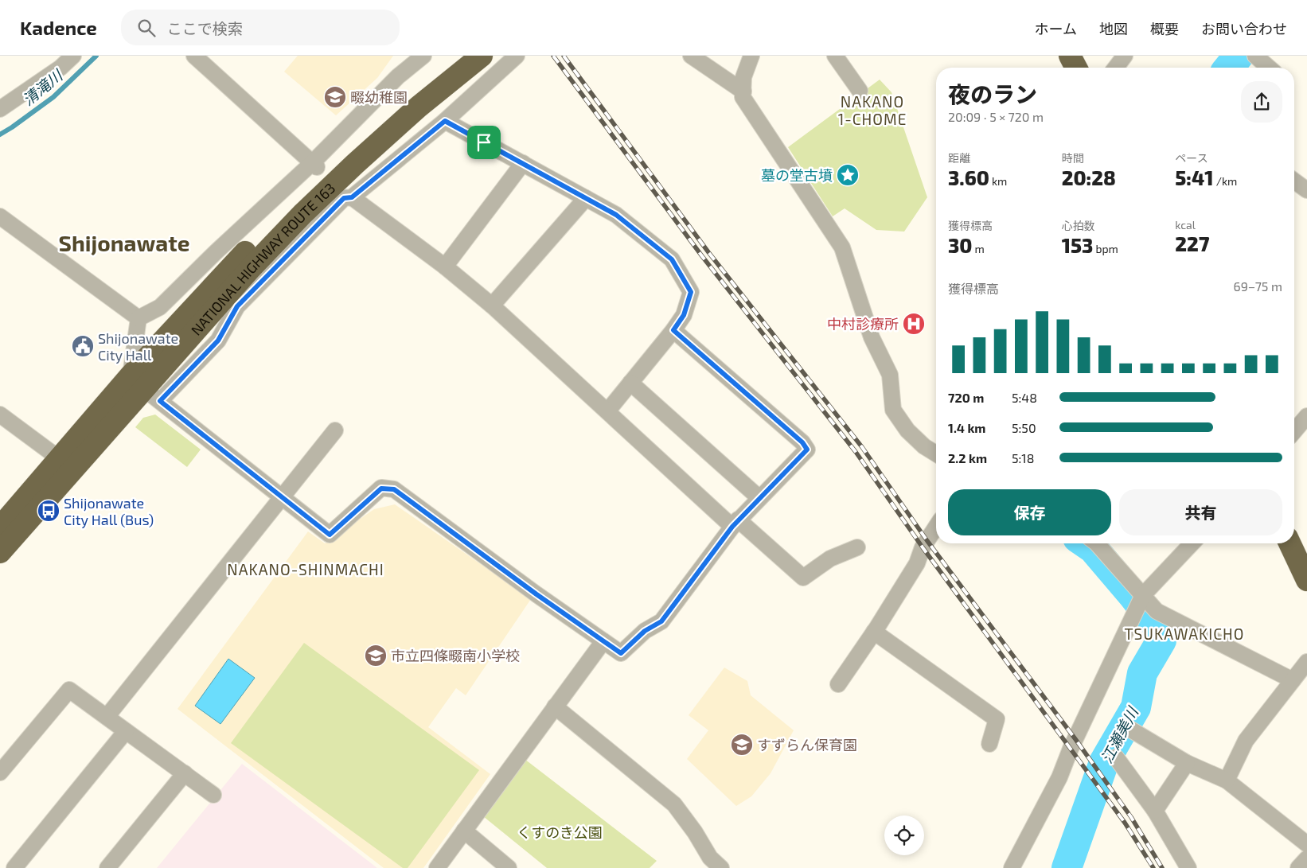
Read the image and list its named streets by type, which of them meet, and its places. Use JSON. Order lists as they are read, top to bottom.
{
  "streets": {
    "highway": ["NATIONAL HIGHWAY ROUTE 163"]
  },
  "districts": [
    "NAKANO 1-CHOME",
    "Shijonawate",
    "NAKANO-SHINMACHI",
    "TSUKAWAKICHO"
  ],
  "water": ["清滝川", "江瀬美川"],
  "parks": ["くすのき公園"],
  "places": {
    "school or university": ["畷幼稚園", "市立四條畷南小学校", "すずらん保育園"],
    "place": ["墓の堂古墳"],
    "hospital": ["中村診療所"],
    "public building": ["Shijonawate City Hall"],
    "bus stop": ["Shijonawate City Hall (Bus)"]
  },
  "page": {
    "header": "Kadence",
    "search": "ここで検索",
    "nav": [
      "ホーム",
      "地図",
      "概要",
      "お問い合わせ"
    ],
    "heading": ["夜のラン", "20:09 · 5 × 720 m"],
    "stats": [
      ["距離", "3.60 km"],
      ["時間", "20:28"],
      ["ペース", "5:41 /km"],
      ["獲得標高", "30 m"],
      ["心拍数", "153 bpm"],
      ["kcal", "227"]
    ],
    "chart": ["獲得標高", "69–75 m"],
    "list": [
      {
        "name": "720 m",
        "note": "5:48"
      },
      {
        "name": "1.4 km",
        "note": "5:50"
      },
      {
        "name": "2.2 km",
        "note": "5:18"
      }
    ],
    "buttons": ["保存", "共有"]
  }
}
